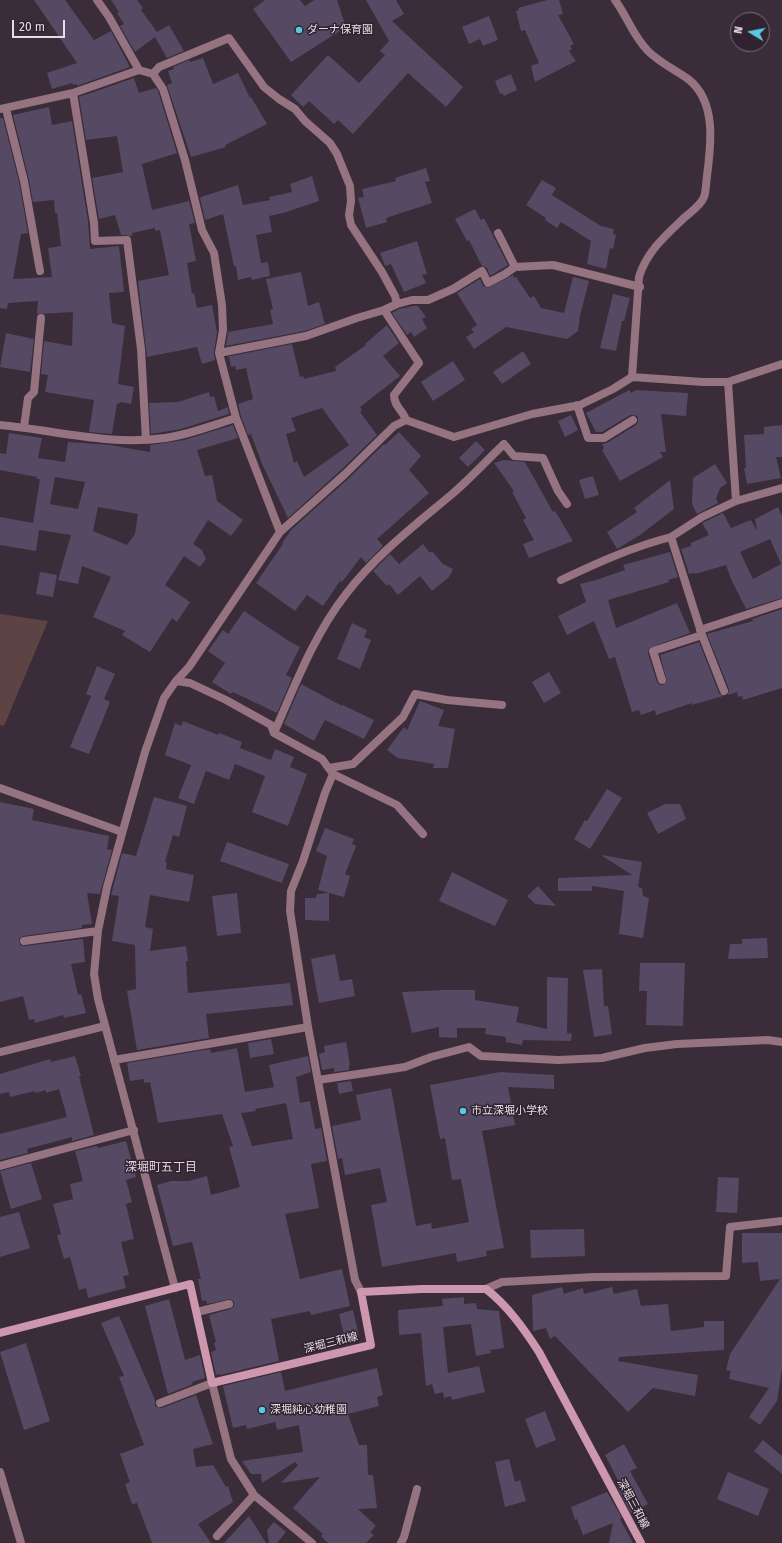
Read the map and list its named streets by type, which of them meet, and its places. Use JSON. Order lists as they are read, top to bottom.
{
  "streets": {
    "main road": ["深堀三和線"]
  },
  "districts": ["深堀町五丁目"],
  "places": ["ダーナ保育園", "市立深堀小学校", "深堀純心幼稚園"],
  "scale_bar": "20 m",
  "north": "left"
}
